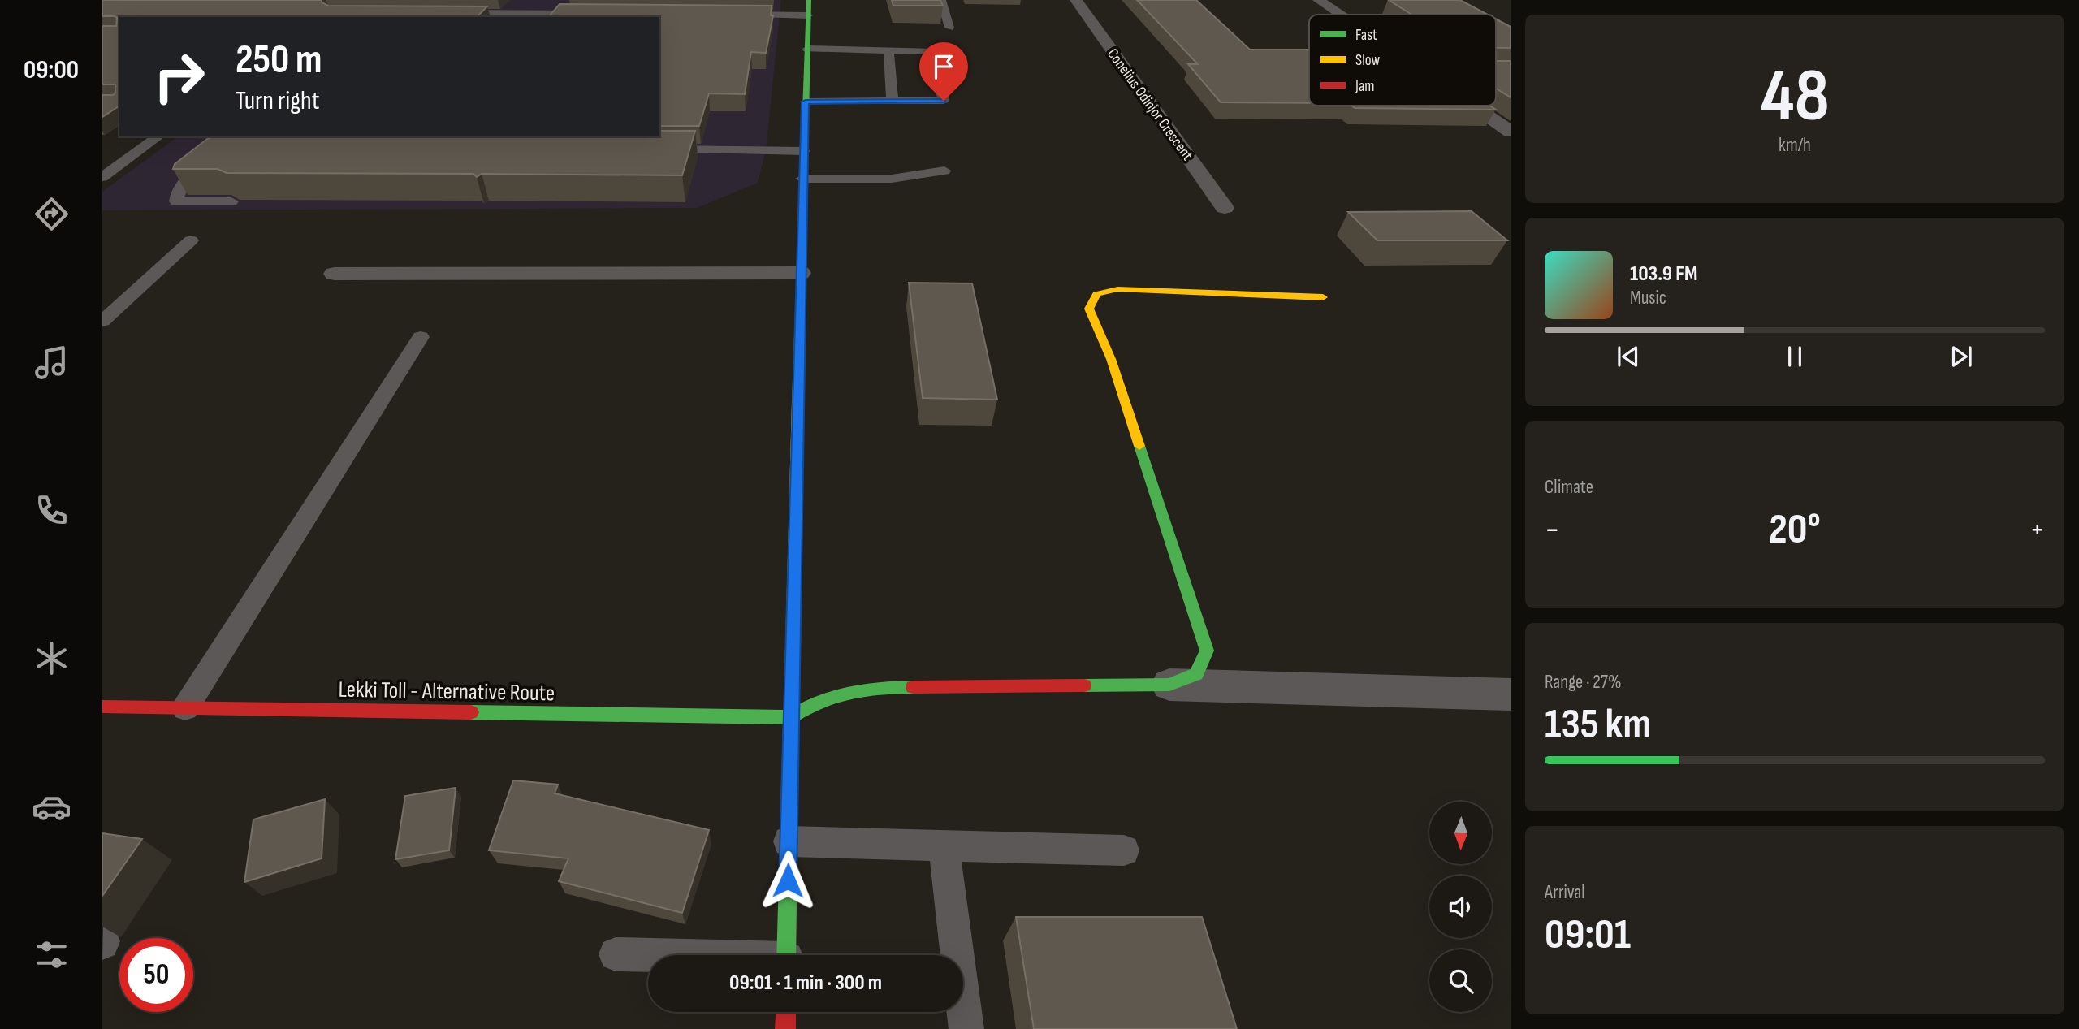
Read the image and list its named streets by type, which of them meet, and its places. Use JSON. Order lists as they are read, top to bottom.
{
  "streets": {
    "main road": ["Lekki Toll - Alternative Route"],
    "street": ["Conelius Odinjor Crescent"]
  },
  "legend": ["Fast", "Slow", "Jam"],
  "north": "bottom",
  "page": {
    "tabs": "09:00",
    "tile": [
      ["48", "km/h"],
      "Climate",
      ["Range · 27%", "135 km"],
      ["Arrival", "09:01"]
    ],
    "turn": ["250 m", "Turn right"],
    "song": ["103.9 FM", "Music"],
    "heat": ["−", "20°", "+"],
    "limit": "50",
    "trip": "09:01 · 1 min · 300 m"
  }
}
